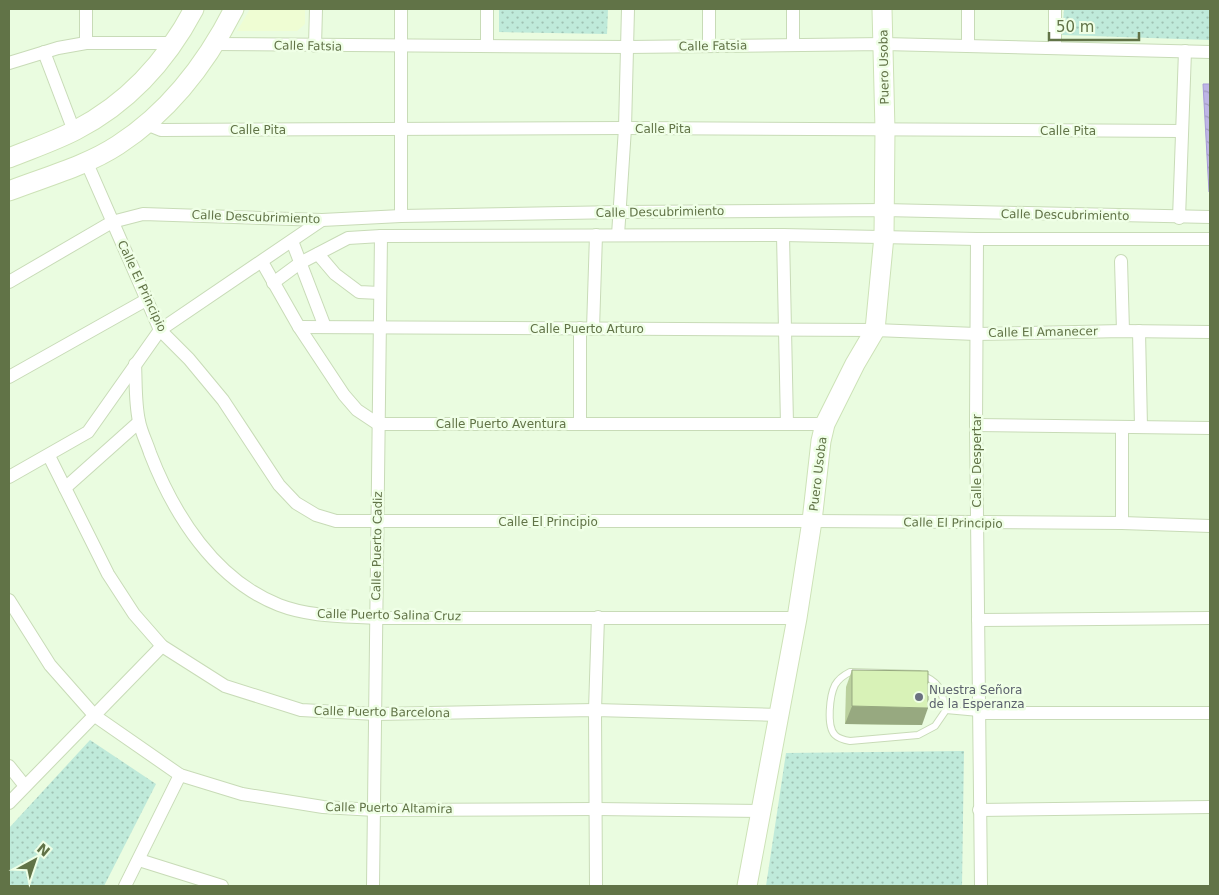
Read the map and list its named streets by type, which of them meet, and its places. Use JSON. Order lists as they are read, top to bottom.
{
  "streets": {
    "street": [
      "Calle Fatsia",
      "Puero Usoba",
      "Calle Pita",
      "Calle Descubrimiento",
      "Calle El Principio",
      "Calle Puerto Arturo",
      "Calle El Amanecer",
      "Calle Puerto Aventura",
      "Calle Despertar",
      "Calle Puerto Cadiz",
      "Calle Puerto Salina Cruz",
      "Calle Puerto Barcelona",
      "Calle Puerto Altamira"
    ]
  },
  "crossings": [
    ["Calle Fatsia", "Puero Usoba"],
    ["Puero Usoba", "Calle Pita"],
    ["Puero Usoba", "Calle Descubrimiento"],
    ["Puero Usoba", "Calle El Principio"],
    ["Puero Usoba", "Calle Puerto Arturo"],
    ["Puero Usoba", "Calle El Amanecer"],
    ["Puero Usoba", "Calle Puerto Aventura"],
    ["Puero Usoba", "Calle Puerto Salina Cruz"],
    ["Puero Usoba", "Calle Puerto Barcelona"],
    ["Puero Usoba", "Calle Puerto Altamira"],
    ["Calle Descubrimiento", "Calle El Principio"],
    ["Calle Descubrimiento", "Calle Despertar"],
    ["Calle Descubrimiento", "Calle Puerto Cadiz"],
    ["Calle El Principio", "Calle Despertar"],
    ["Calle El Principio", "Calle Puerto Cadiz"],
    ["Calle Puerto Arturo", "Calle El Amanecer"],
    ["Calle Puerto Arturo", "Calle Puerto Cadiz"],
    ["Calle El Amanecer", "Calle Despertar"],
    ["Calle Puerto Aventura", "Calle Puerto Cadiz"],
    ["Calle Puerto Cadiz", "Calle Puerto Salina Cruz"],
    ["Calle Puerto Cadiz", "Calle Puerto Barcelona"],
    ["Calle Puerto Cadiz", "Calle Puerto Altamira"]
  ],
  "places": ["Nuestra Señora de la Esperanza"],
  "scale_bar": "50 m",
  "north": "top right"
}
